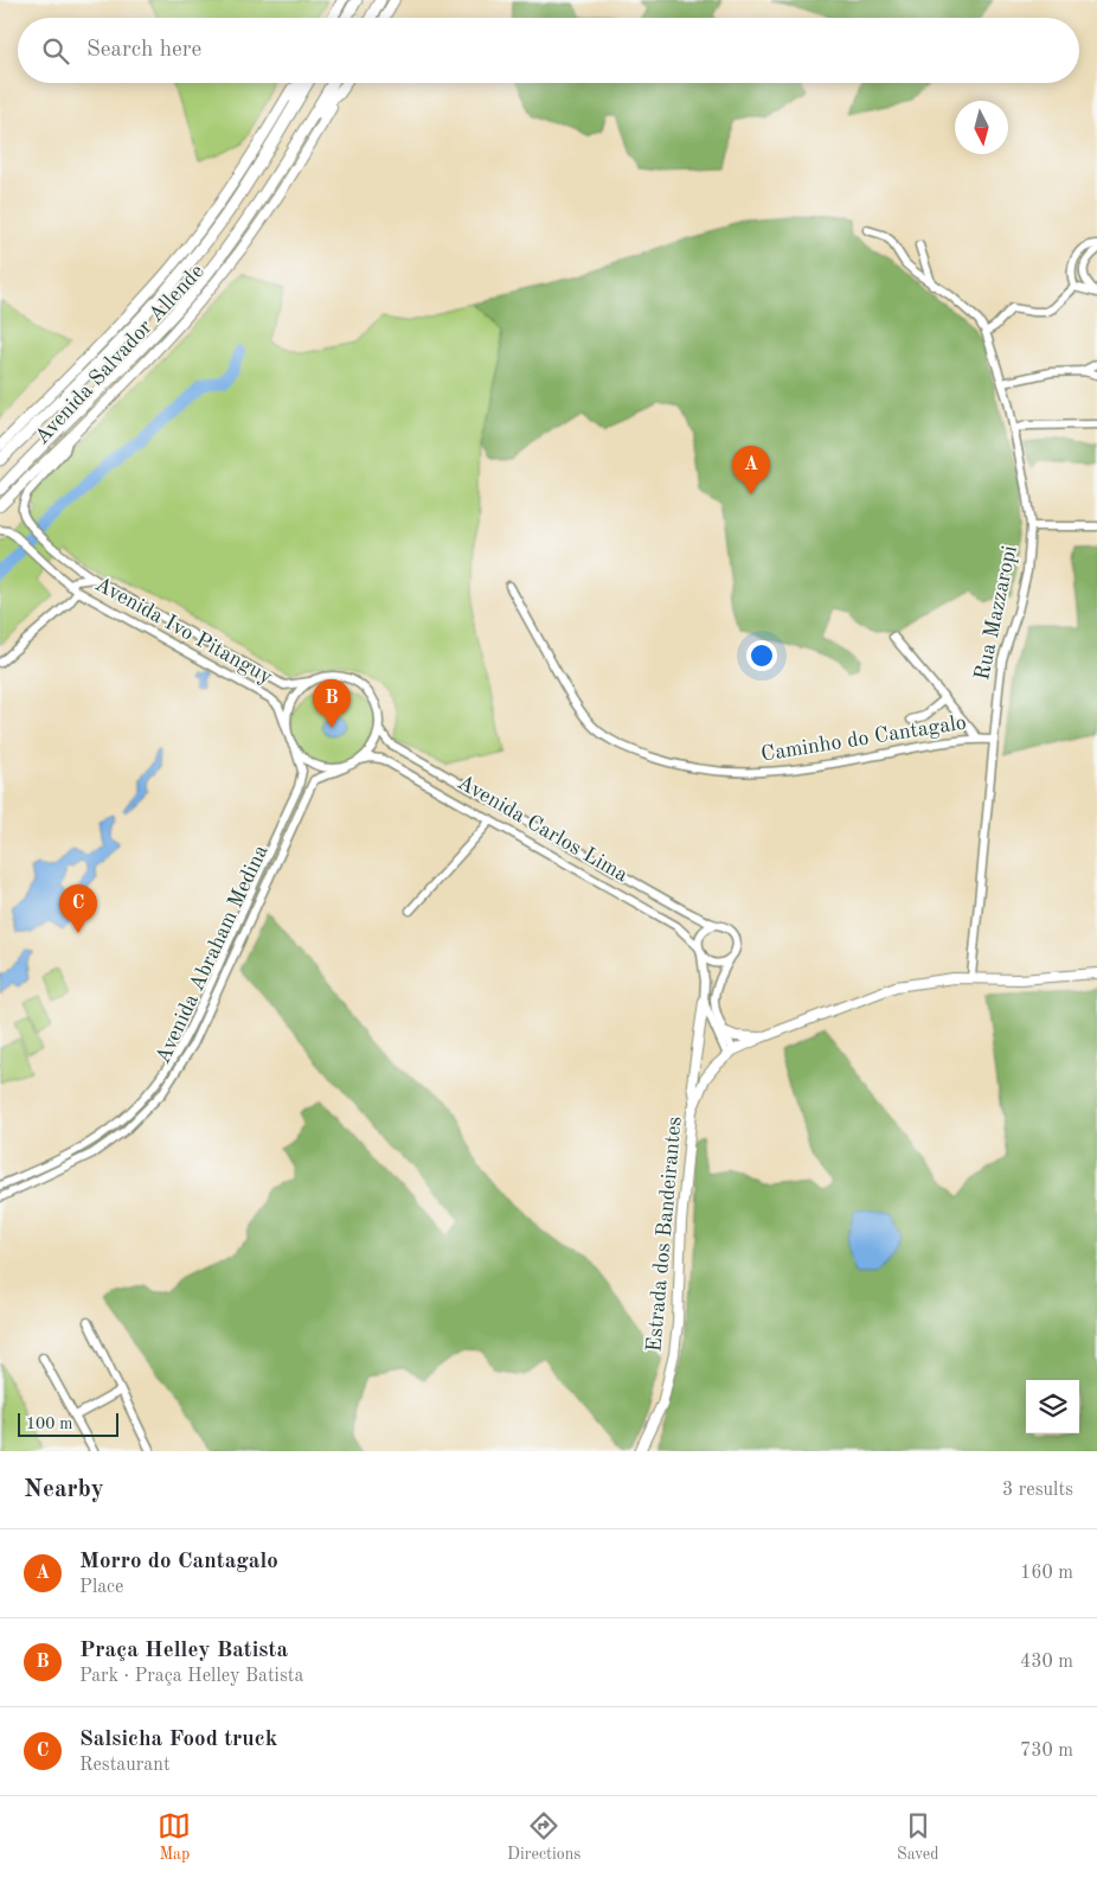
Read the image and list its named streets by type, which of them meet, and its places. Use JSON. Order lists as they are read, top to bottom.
{
  "streets": {
    "highway": ["Avenida Salvador Allende"],
    "main road": ["Estrada dos Bandeirantes"],
    "street": [
      "Rua Mazzaropi",
      "Avenida Ivo Pitanguy",
      "Caminho do Cantagalo",
      "Avenida Carlos Lima",
      "Avenida Abraham Medina"
    ]
  },
  "crossings": [
    ["Avenida Salvador Allende", "Avenida Ivo Pitanguy"],
    ["Rua Mazzaropi", "Caminho do Cantagalo"],
    ["Rua Mazzaropi", "Estrada dos Bandeirantes"],
    ["Avenida Ivo Pitanguy", "Avenida Carlos Lima"],
    ["Avenida Ivo Pitanguy", "Avenida Abraham Medina"],
    ["Avenida Carlos Lima", "Avenida Abraham Medina"],
    ["Avenida Carlos Lima", "Estrada dos Bandeirantes"]
  ],
  "scale_bar": "100 m",
  "north": "bottom",
  "page": {
    "search": "Search here",
    "pins": ["A", "B", "C"],
    "scale": "100 m",
    "heading": ["Nearby", "3 results"],
    "list": [
      {
        "mark": "A",
        "name": "Morro do Cantagalo",
        "note": "Place",
        "value": "160 m"
      },
      {
        "mark": "B",
        "name": "Praça Helley Batista",
        "note": "Park · Praça Helley Batista",
        "value": "430 m"
      },
      {
        "mark": "C",
        "name": "Salsicha Food truck",
        "note": "Restaurant",
        "value": "730 m"
      }
    ],
    "nav": ["Map", "Directions", "Saved"]
  }
}
